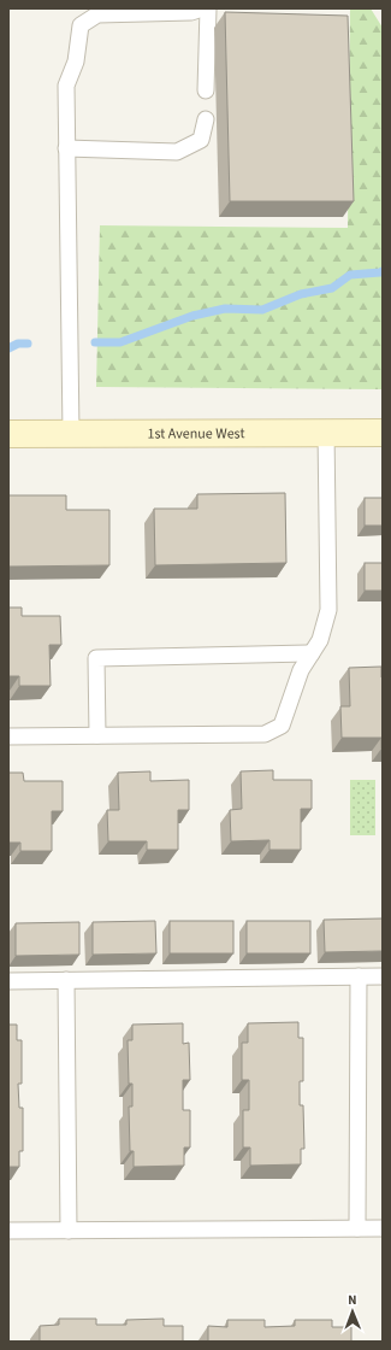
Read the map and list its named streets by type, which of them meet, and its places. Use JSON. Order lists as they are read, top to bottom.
{
  "streets": {
    "street": ["1st Avenue West"]
  },
  "north": "top"
}
